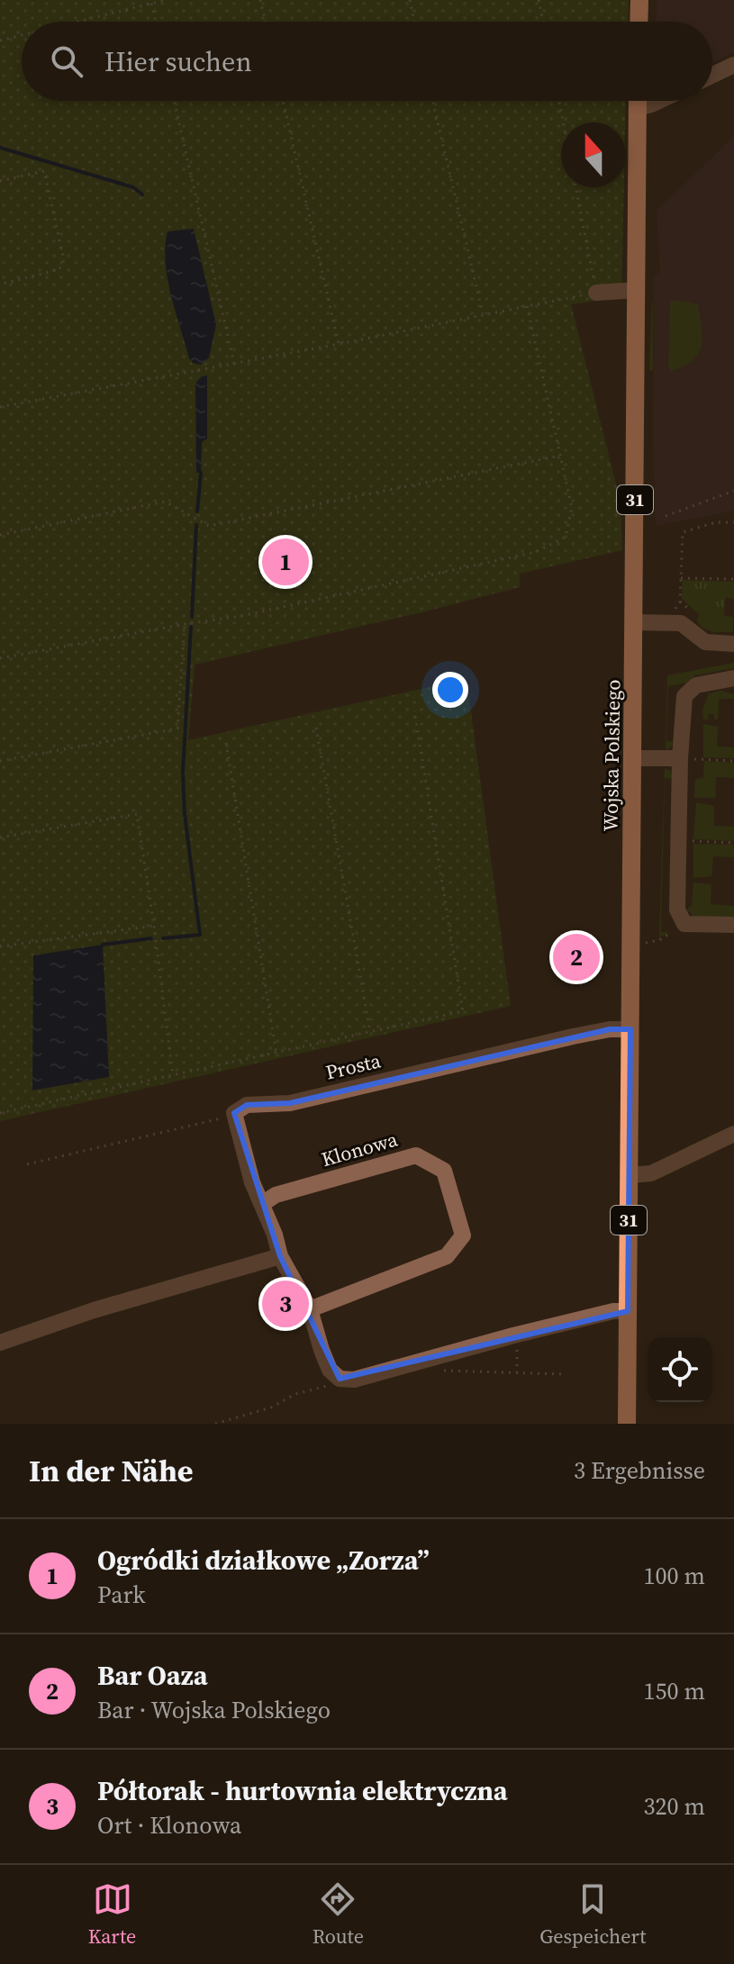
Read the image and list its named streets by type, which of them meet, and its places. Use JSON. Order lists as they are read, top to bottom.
{
  "streets": {
    "main road": ["31", "Wojska Polskiego"],
    "street": ["Prosta", "Klonowa"]
  },
  "crossings": [
    ["Wojska Polskiego", "Prosta"]
  ],
  "north": "top",
  "page": {
    "search": "Hier suchen",
    "pins": ["1", "2", "3"],
    "heading": ["In der Nähe", "3 Ergebnisse"],
    "list": [
      {
        "mark": "1",
        "name": "Ogródki działkowe „Zorza”",
        "note": "Park",
        "value": "100 m"
      },
      {
        "mark": "2",
        "name": "Bar Oaza",
        "note": "Bar · Wojska Polskiego",
        "value": "150 m"
      },
      {
        "mark": "3",
        "name": "Półtorak - hurtownia elektryczna",
        "note": "Ort · Klonowa",
        "value": "320 m"
      }
    ],
    "nav": ["Karte", "Route", "Gespeichert"]
  }
}
